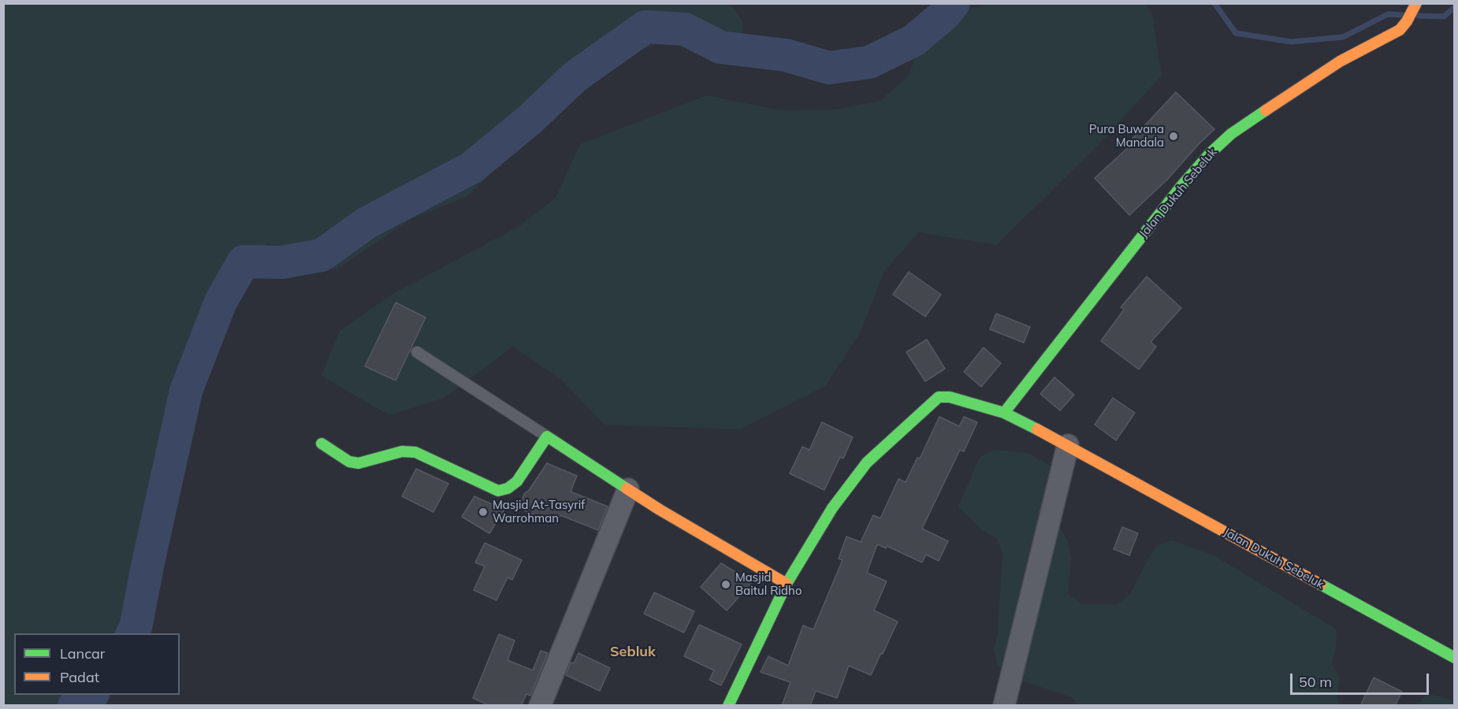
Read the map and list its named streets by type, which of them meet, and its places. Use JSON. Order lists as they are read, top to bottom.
{
  "streets": {
    "street": ["Jalan Dukuh Sebeluk"]
  },
  "districts": ["Sebluk"],
  "places": ["Pura Buwana Mandala", "Masjid At-Tasyrif Warrohman", "Masjid Baitul Ridho"],
  "legend": ["Lancar", "Padat"],
  "scale_bar": "50 m"
}
